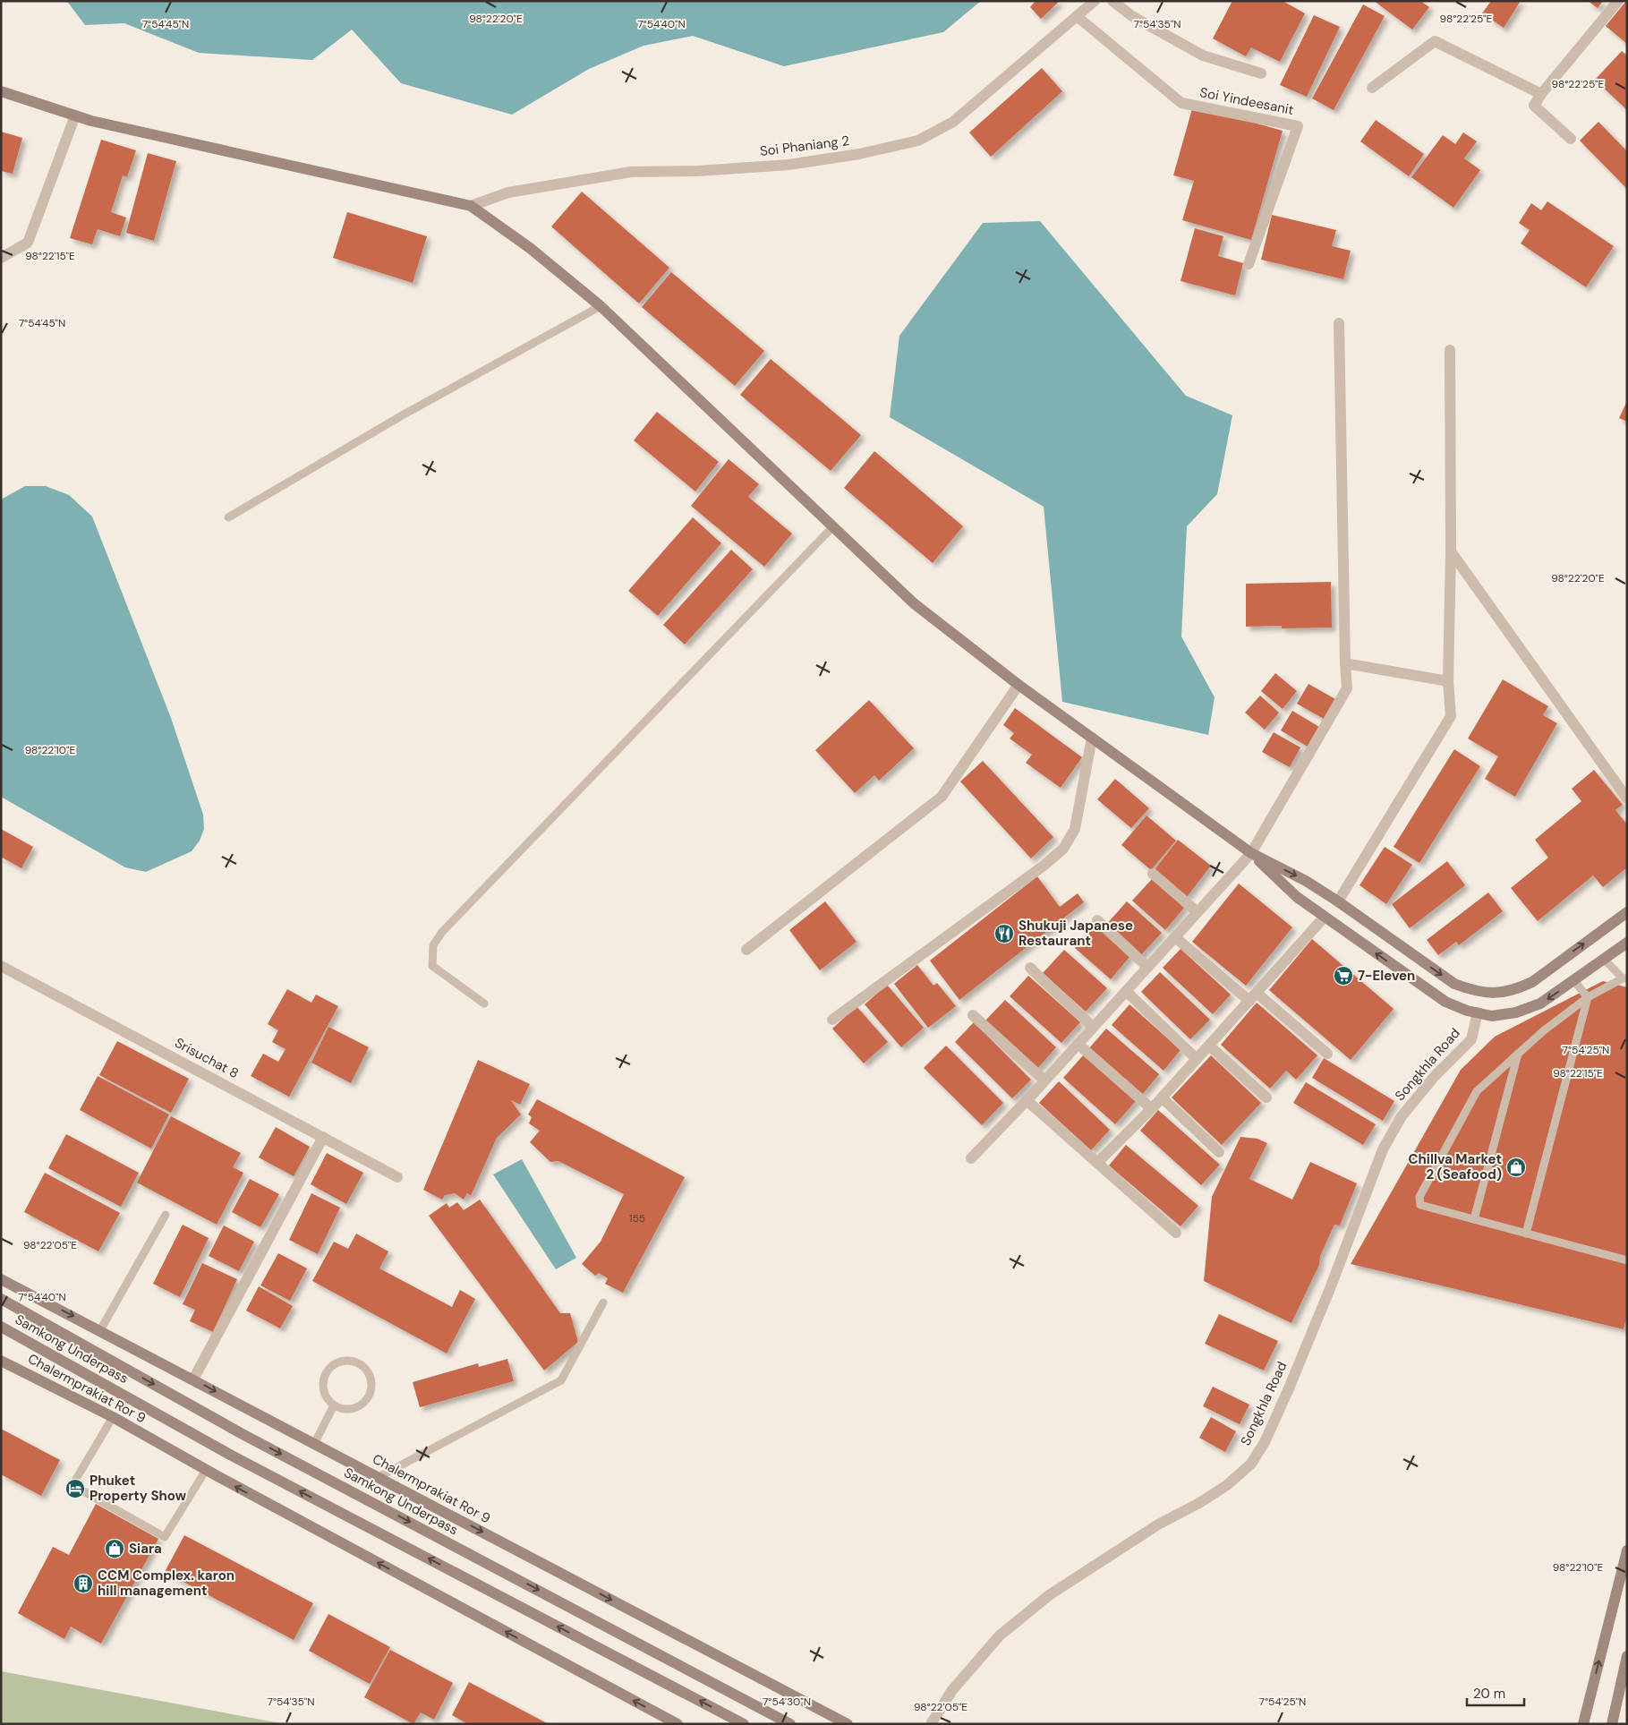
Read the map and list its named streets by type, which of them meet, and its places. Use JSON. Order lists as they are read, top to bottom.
{
  "streets": {
    "main road": ["Samkong Underpass", "Chalermprakiat Ror 9"],
    "street": [
      "Soi Yindeesanit",
      "Soi Phaniang 2",
      "Srisuchat 8",
      "Songkhla Road"
    ]
  },
  "crossings": [
    ["Soi Yindeesanit", "Soi Phaniang 2"]
  ],
  "places": {
    "restaurant": ["Shukuji Japanese Restaurant"],
    "supermarket": ["7-Eleven"],
    "shop": ["Chillva Market 2 (Seafood)", "Siara"],
    "hotel": ["Phuket Property Show"],
    "building": ["CCM Complex. karon hill management"]
  },
  "house_numbers": ["155"],
  "scale_bar": "20 m",
  "coordinates": [
    "98°22'20\"E",
    "98°22'25\"E",
    "7°54'45\"N",
    "7°54'40\"N",
    "7°54'35\"N",
    "98°22'15\"E",
    "98°22'10\"E",
    "7°54'25\"N",
    "98°22'05\"E",
    "7°54'30\"N"
  ]
}
